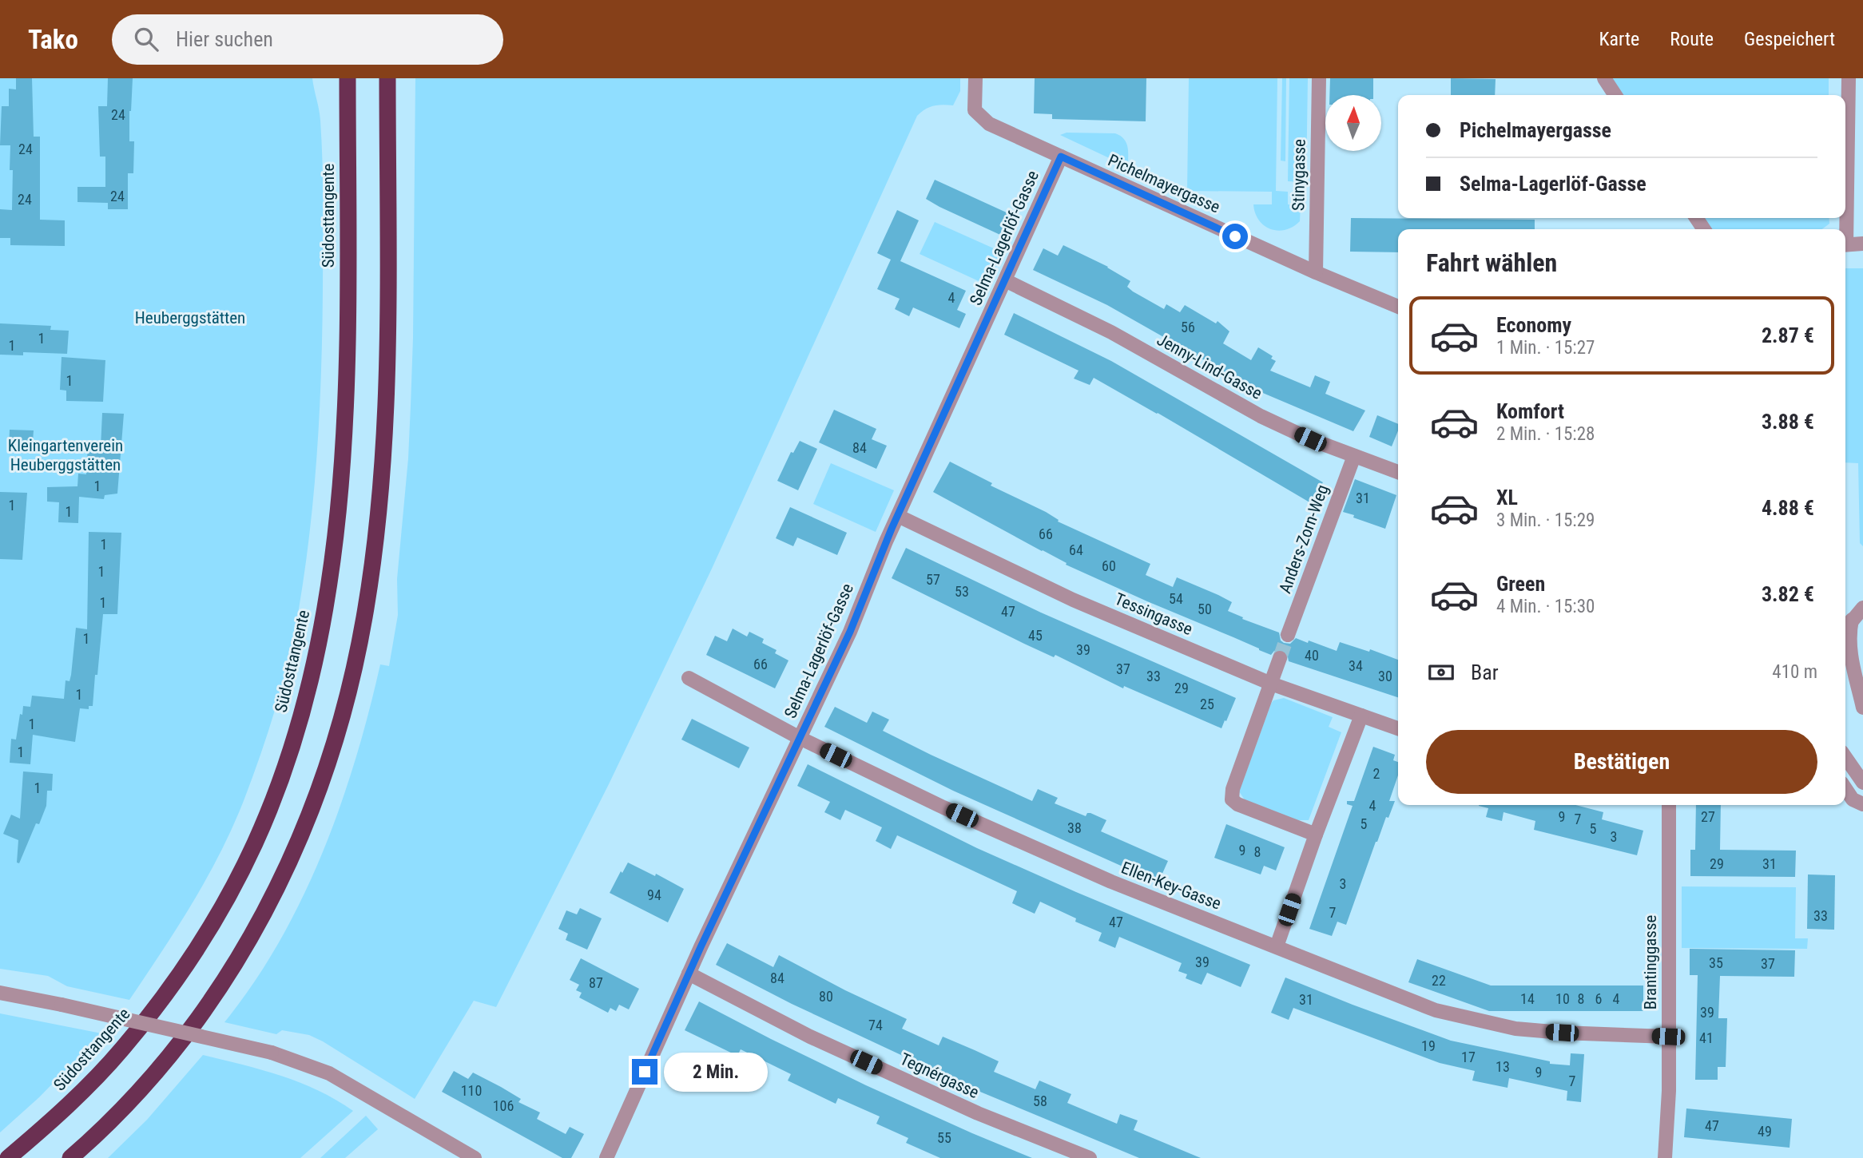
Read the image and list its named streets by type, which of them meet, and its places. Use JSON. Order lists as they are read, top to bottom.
{
  "streets": {
    "highway": ["Südosttangente"],
    "street": [
      "Stinygasse",
      "Pichelmayergasse",
      "Selma-Lagerlöf-Gasse",
      "Jenny-Lind-Gasse",
      "Anders-Zorn-Weg",
      "Tessingasse",
      "Ellen-Key-Gasse",
      "Brantinggasse",
      "Tegnérgasse"
    ]
  },
  "crossings": [
    ["Stinygasse", "Pichelmayergasse"],
    ["Pichelmayergasse", "Selma-Lagerlöf-Gasse"],
    ["Selma-Lagerlöf-Gasse", "Jenny-Lind-Gasse"],
    ["Selma-Lagerlöf-Gasse", "Tessingasse"],
    ["Selma-Lagerlöf-Gasse", "Ellen-Key-Gasse"],
    ["Selma-Lagerlöf-Gasse", "Tegnérgasse"],
    ["Jenny-Lind-Gasse", "Anders-Zorn-Weg"],
    ["Ellen-Key-Gasse", "Brantinggasse"]
  ],
  "parks": ["Heuberggstätten", "Kleingartenverein Heuberggstätten"],
  "house_numbers": [
    "24",
    "24",
    "24",
    "24",
    "4",
    "56",
    "1",
    "1",
    "1",
    "84",
    "1",
    "31",
    "1",
    "1",
    "66",
    "1",
    "64",
    "60",
    "1",
    "57",
    "53",
    "54",
    "1",
    "50",
    "47",
    "45",
    "1",
    "39",
    "40",
    "66",
    "34",
    "37",
    "33",
    "30",
    "29",
    "1",
    "25",
    "1",
    "1",
    "2",
    "1",
    "4",
    "9",
    "27",
    "7",
    "5",
    "38",
    "5",
    "3",
    "9",
    "8",
    "29",
    "31",
    "3",
    "94",
    "7",
    "33",
    "47",
    "39",
    "35",
    "37",
    "84",
    "22",
    "87",
    "80",
    "14",
    "10",
    "8",
    "6",
    "4",
    "31",
    "39",
    "74",
    "41",
    "19",
    "17",
    "13",
    "9",
    "7",
    "110",
    "58",
    "106",
    "47",
    "49",
    "55"
  ],
  "north": "top",
  "page": {
    "header": "Tako",
    "search": "Hier suchen",
    "nav": ["Karte", "Route", "Gespeichert"],
    "banner": ["Pichelmayergasse", "Selma-Lagerlöf-Gasse"],
    "heading": "Fahrt wählen",
    "list": [
      {
        "name": "Economy",
        "note": "1 Min. · 15:27",
        "value": "2.87 €"
      },
      {
        "name": "Komfort",
        "note": "2 Min. · 15:28",
        "value": "3.88 €"
      },
      {
        "name": "XL",
        "note": "3 Min. · 15:29",
        "value": "4.88 €"
      },
      {
        "name": "Green",
        "note": "4 Min. · 15:30",
        "value": "3.82 €"
      }
    ],
    "pay": ["Bar", "410 m"],
    "buttons": "Bestätigen",
    "bubble": "2 Min."
  }
}
